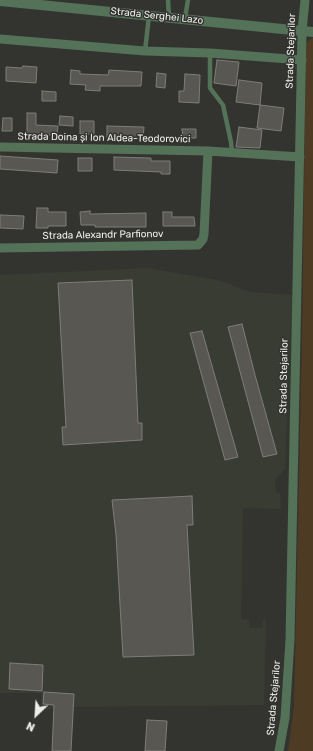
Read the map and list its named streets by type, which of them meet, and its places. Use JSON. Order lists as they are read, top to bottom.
{
  "streets": {
    "street": [
      "Strada Serghei Lazo",
      "Strada Stejarilor",
      "Strada Doina și Ion Aldea-Teodorovici",
      "Strada Alexandr Parfionov"
    ]
  },
  "crossings": [
    ["Strada Serghei Lazo", "Strada Stejarilor"],
    ["Strada Stejarilor", "Strada Doina și Ion Aldea-Teodorovici"],
    ["Strada Doina și Ion Aldea-Teodorovici", "Strada Alexandr Parfionov"]
  ],
  "north": "bottom left"
}
